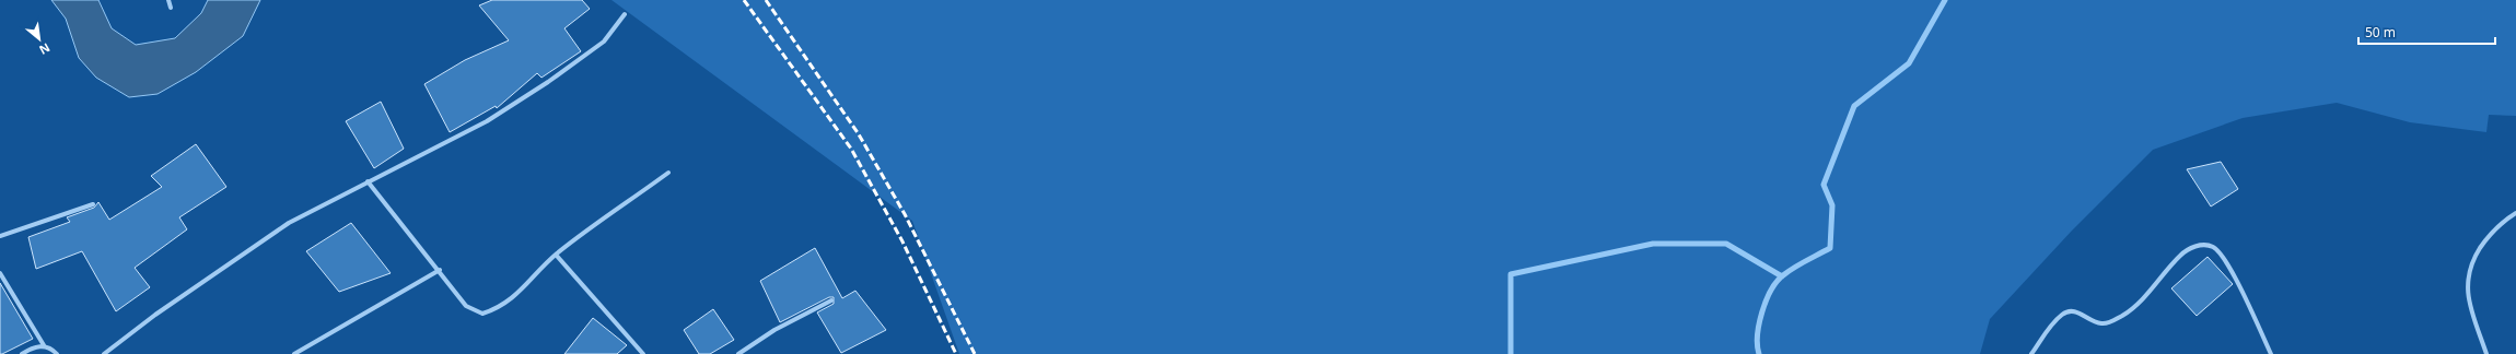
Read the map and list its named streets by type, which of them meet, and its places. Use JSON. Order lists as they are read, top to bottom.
{
  "scale_bar": "50 m",
  "north": "bottom right"
}
